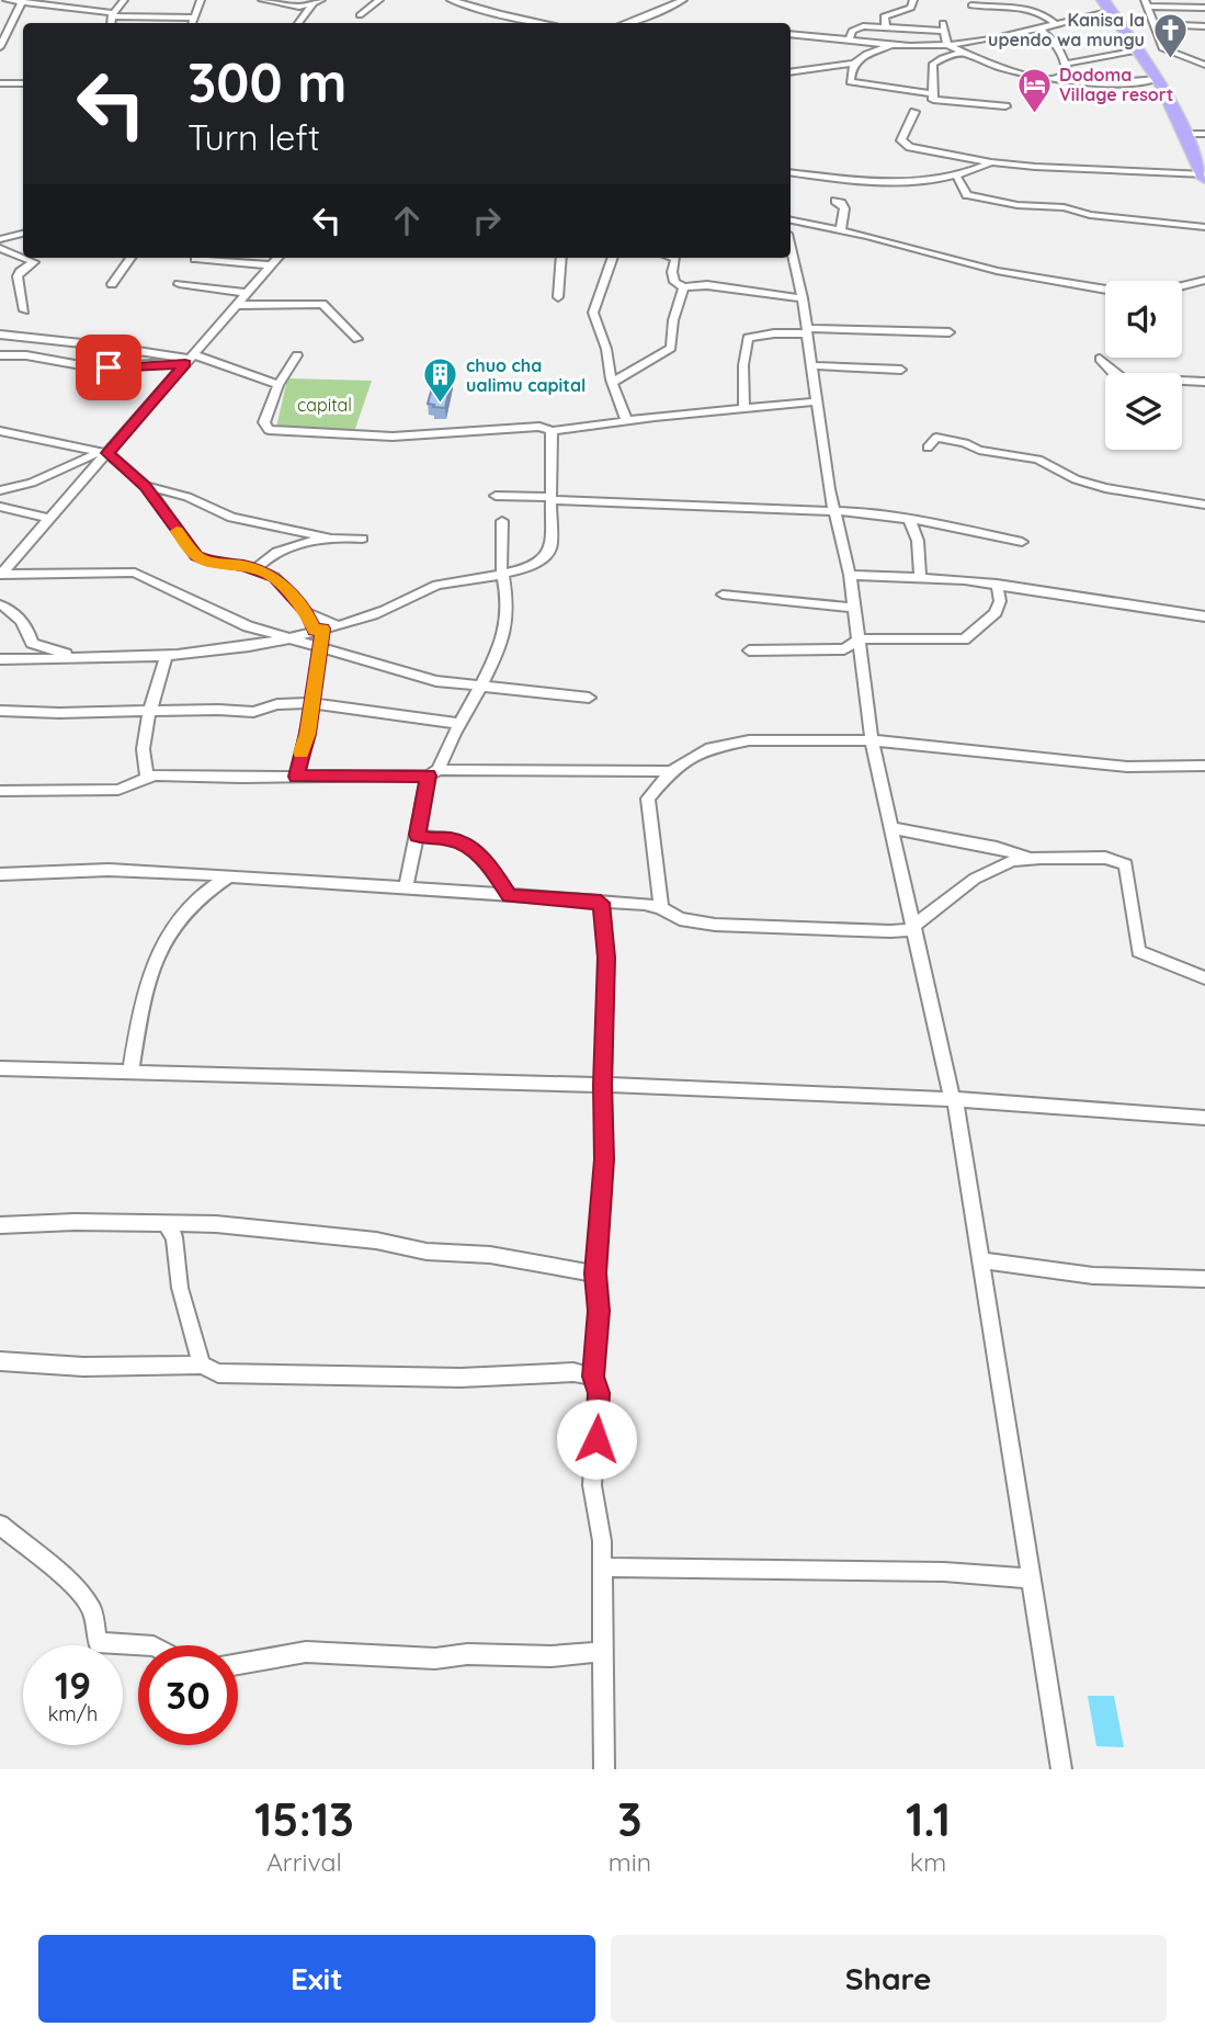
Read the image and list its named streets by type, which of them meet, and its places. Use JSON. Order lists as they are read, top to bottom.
{
  "parks": ["capital"],
  "places": {
    "church": ["Kanisa la upendo wa mungu"],
    "hotel": ["Dodoma Village resort"],
    "building": ["chuo cha ualimu capital"]
  },
  "page": {
    "turn": ["300 m", "Turn left"],
    "speed": "19 km/h",
    "limit": "30",
    "eta": [
      "15:13",
      "Arrival",
      "3",
      "min",
      "1.1",
      "km"
    ],
    "buttons": ["Exit", "Share"]
  }
}
